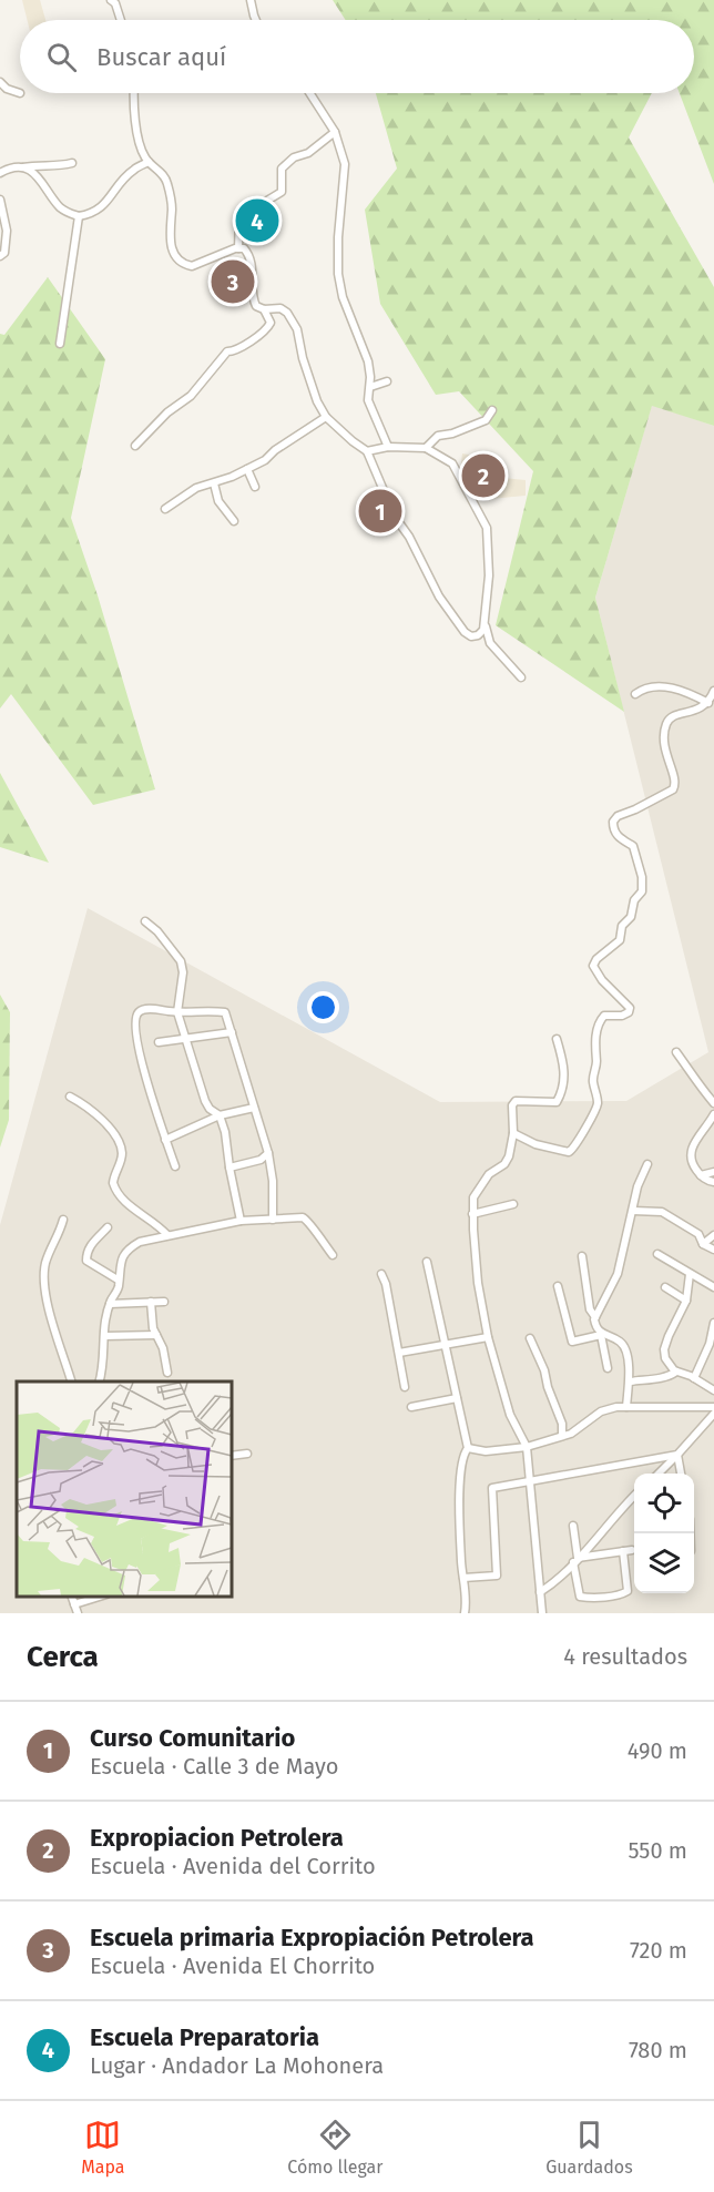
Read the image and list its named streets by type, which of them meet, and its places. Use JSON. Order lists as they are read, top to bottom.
{
  "page": {
    "search": "Buscar aquí",
    "pins": [
      "4",
      "3",
      "2",
      "1"
    ],
    "heading": ["Cerca", "4 resultados"],
    "list": [
      {
        "mark": "1",
        "name": "Curso Comunitario",
        "note": "Escuela · Calle 3 de Mayo",
        "value": "490 m"
      },
      {
        "mark": "2",
        "name": "Expropiacion Petrolera",
        "note": "Escuela · Avenida del Corrito",
        "value": "550 m"
      },
      {
        "mark": "3",
        "name": "Escuela primaria Expropiación Petrolera",
        "note": "Escuela · Avenida El Chorrito",
        "value": "720 m"
      },
      {
        "mark": "4",
        "name": "Escuela Preparatoria",
        "note": "Lugar · Andador La Mohonera",
        "value": "780 m"
      }
    ],
    "nav": ["Mapa", "Cómo llegar", "Guardados"]
  }
}
